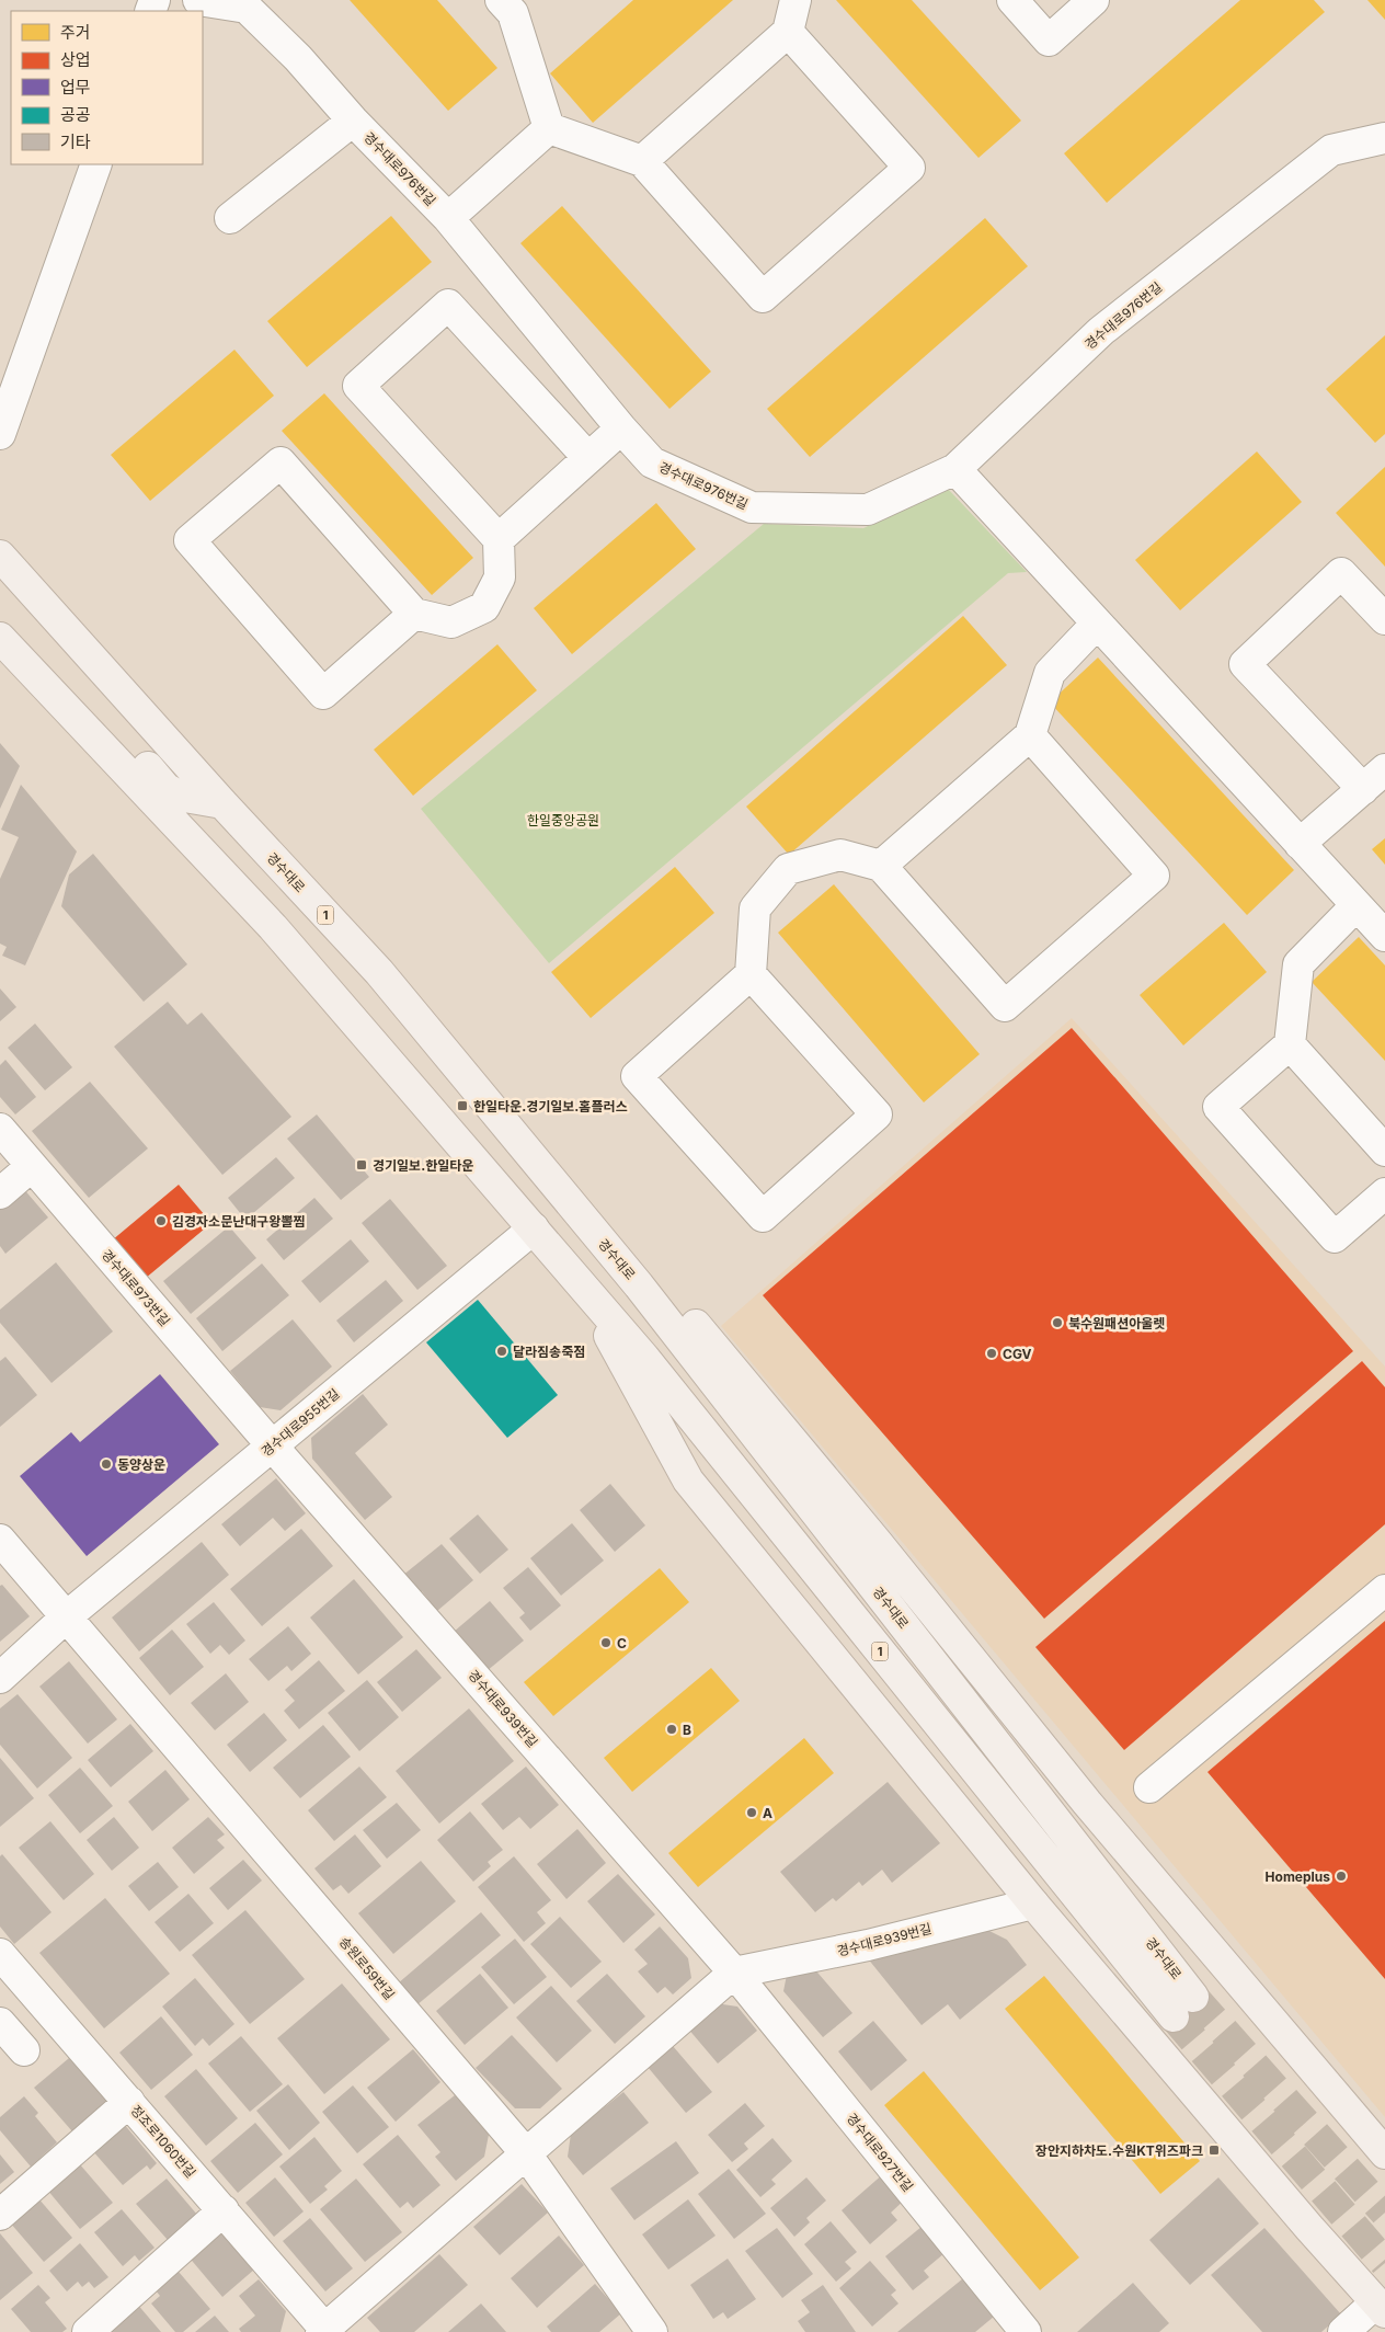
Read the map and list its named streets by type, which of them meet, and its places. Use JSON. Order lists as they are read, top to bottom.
{
  "streets": {
    "main road": ["경수대로", "1"],
    "street": [
      "경수대로976번길",
      "경수대로973번길",
      "경수대로955번길",
      "경수대로939번길",
      "송원로59번길",
      "정조로1060번길",
      "경수대로927번길"
    ]
  },
  "crossings": [
    ["경수대로", "경수대로955번길"],
    ["경수대로973번길", "경수대로955번길"],
    ["경수대로973번길", "경수대로939번길"],
    ["경수대로955번길", "경수대로939번길"],
    ["경수대로955번길", "송원로59번길"],
    ["경수대로939번길", "송원로59번길"],
    ["경수대로939번길", "정조로1060번길"],
    ["경수대로939번길", "경수대로927번길"],
    ["송원로59번길", "정조로1060번길"]
  ],
  "parks": ["한일중앙공원"],
  "places": {
    "transit": ["한일타운.경기일보.홈플러스", "경기일보.한일타운", "장안지하차도.수원KT위즈파크"],
    "other": [
      "김경자소문난대구왕뽈찜",
      "북수원패션아울렛",
      "달라짐송죽점",
      "CGV",
      "동양상운",
      "C",
      "B",
      "A",
      "Homeplus"
    ]
  },
  "legend": [
    "주거",
    "상업",
    "업무",
    "공공",
    "기타"
  ]
}
